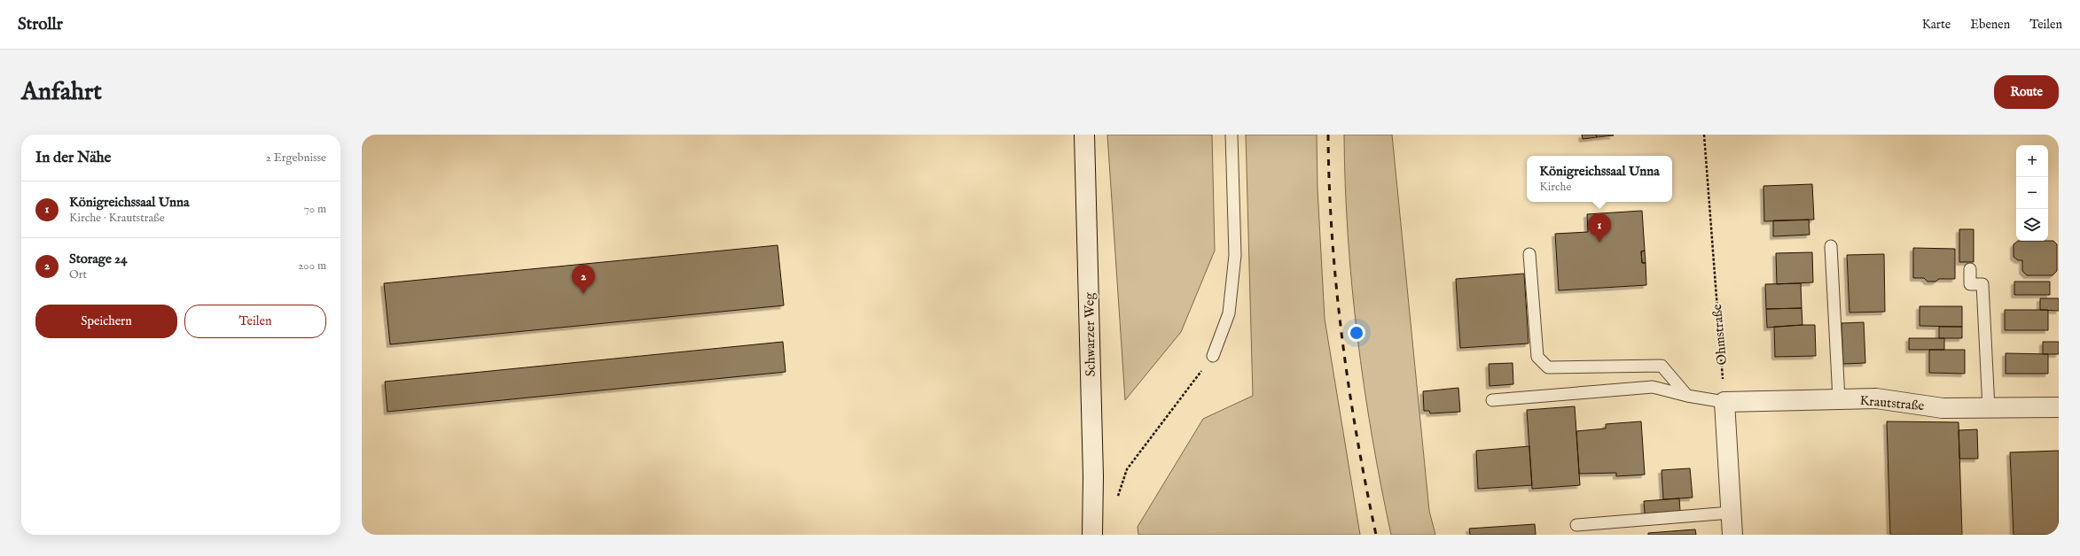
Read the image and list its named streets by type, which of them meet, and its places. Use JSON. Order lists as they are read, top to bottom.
{
  "streets": {
    "street": ["Schwarzer Weg", "Krautstraße"],
    "path": ["Ohmstraße"]
  },
  "crossings": [
    ["Ohmstraße", "Krautstraße"]
  ],
  "page": {
    "header": "Strollr",
    "nav": ["Karte", "Ebenen", "Teilen"],
    "buttons": [
      "Route",
      ["Speichern", "Teilen"]
    ],
    "title": "Anfahrt",
    "heading": ["In der Nähe", "2 Ergebnisse"],
    "map_buttons": ["+", "−"],
    "popup": ["Königreichssaal Unna", "Kirche"],
    "list": [
      {
        "mark": "1",
        "name": "Königreichssaal Unna",
        "note": "Kirche · Krautstraße",
        "value": "70 m"
      },
      {
        "mark": "2",
        "name": "Storage 24",
        "note": "Ort",
        "value": "200 m"
      }
    ],
    "pins": ["1", "2"]
  }
}
